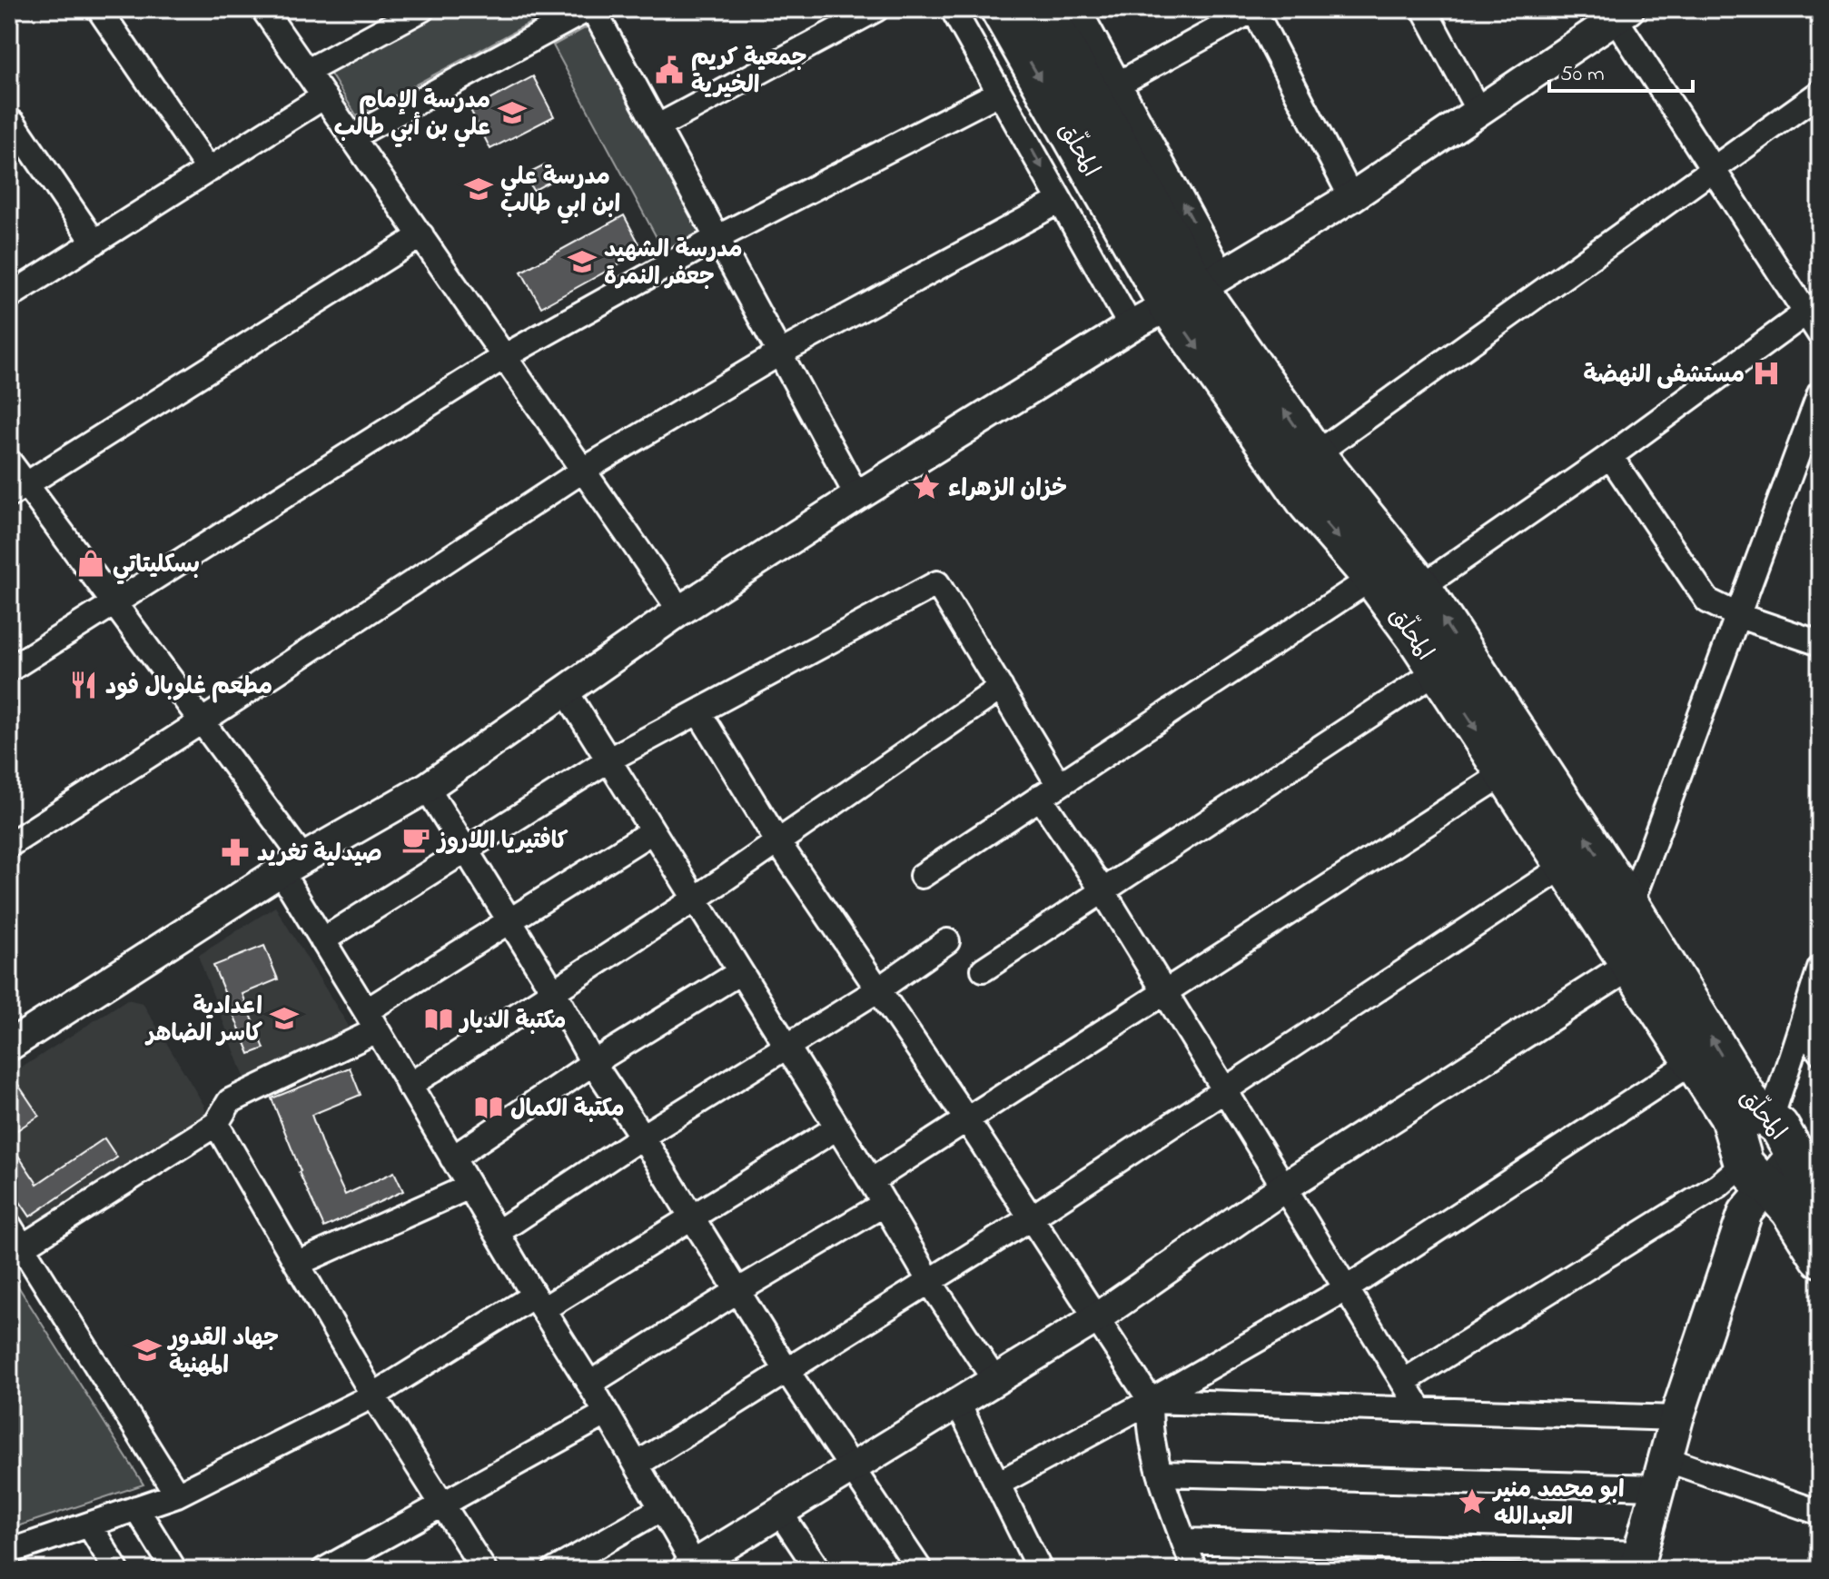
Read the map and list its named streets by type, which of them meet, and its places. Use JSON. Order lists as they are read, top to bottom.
{
  "streets": {
    "highway": ["المحلّق"]
  },
  "places": {
    "public building": ["جمعية كريم الخيرية"],
    "school or university": [
      "مدرسة الإمام علي بن أبي طالب",
      "مدرسة علي ابن ابي طالب",
      "مدرسة الشهيد جعفر النمرة",
      "اعدادية كاسر الضاهر",
      "جهاد القدور المهنية"
    ],
    "hospital": ["مستشفى النهضة"],
    "place": ["خزان الزهراء", "ابو محمد منير العبدالله"],
    "shop": ["بسكليتاتي"],
    "restaurant": ["مطعم غلوبال فود"],
    "cafe": ["كافتيريا اللاروز"],
    "pharmacy": ["صيدلية تغريد"],
    "library": ["مكتبة الديار", "مكتبة الكمال"]
  },
  "scale_bar": "50 m"
}
